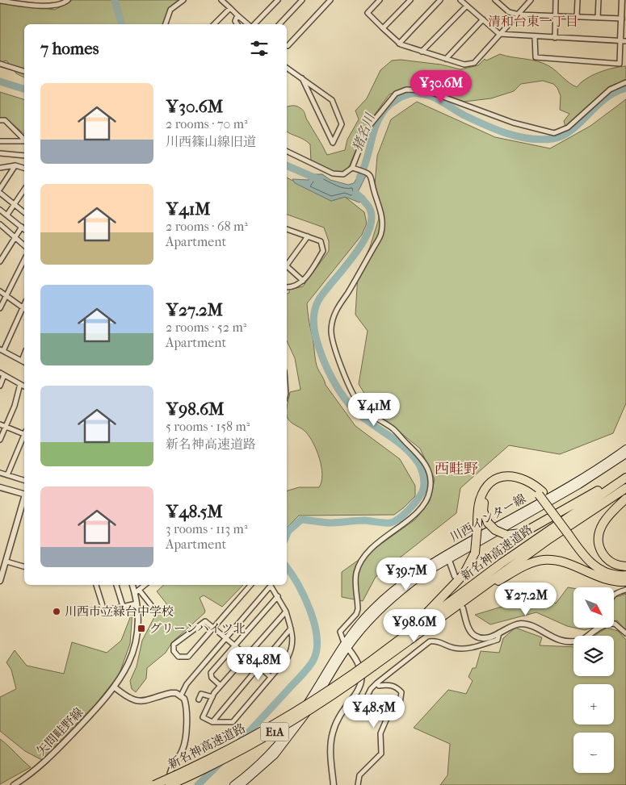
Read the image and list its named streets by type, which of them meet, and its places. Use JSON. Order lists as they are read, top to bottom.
{
  "streets": {
    "highway": ["新名神高速道路", "E1A"],
    "main road": ["川西インター線"],
    "street": ["矢問畦野線"]
  },
  "districts": ["清和台東一丁目", "西畦野"],
  "water": ["猪名川"],
  "places": {
    "other": ["川西市立緑台中学校"],
    "transit": ["グリーンハイツ北"]
  },
  "north": "bottom right",
  "page": {
    "heading": "7 homes",
    "price": [
      "¥30.6M",
      "¥41M",
      "¥39.7M",
      "¥27.2M",
      "¥98.6M",
      "¥84.8M",
      "¥48.5M"
    ],
    "list": [
      {
        "name": "¥30.6M",
        "note": "2 rooms · 70 m² · 川西篠山線旧道"
      },
      {
        "name": "¥41M",
        "note": "2 rooms · 68 m² · Apartment"
      },
      {
        "name": "¥27.2M",
        "note": "2 rooms · 52 m² · Apartment"
      },
      {
        "name": "¥98.6M",
        "note": "5 rooms · 158 m² · 新名神高速道路"
      },
      {
        "name": "¥48.5M",
        "note": "3 rooms · 113 m² · Apartment"
      }
    ],
    "map_buttons": ["+", "−"]
  }
}
